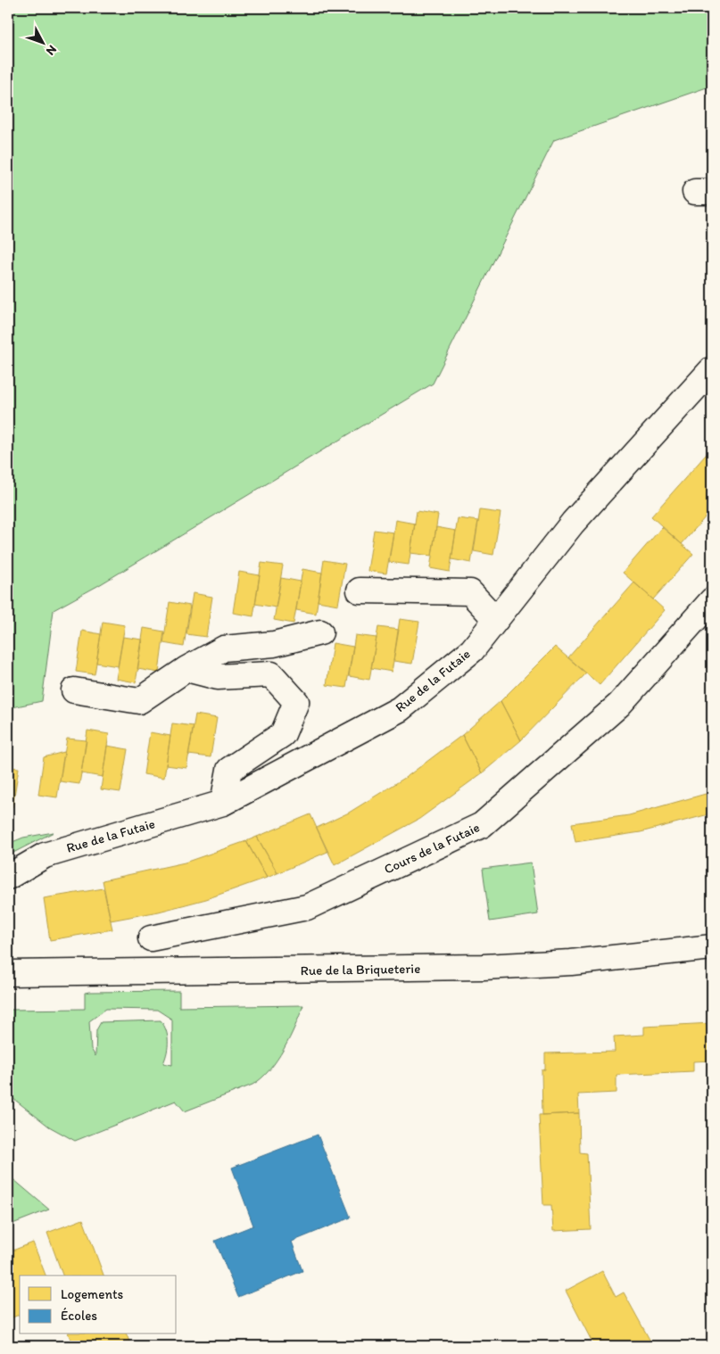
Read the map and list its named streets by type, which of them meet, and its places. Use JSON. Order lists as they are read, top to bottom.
{
  "streets": {
    "street": ["Rue de la Futaie", "Cours de la Futaie", "Rue de la Briqueterie"]
  },
  "legend": ["Logements", "Écoles"],
  "north": "bottom right"
}
